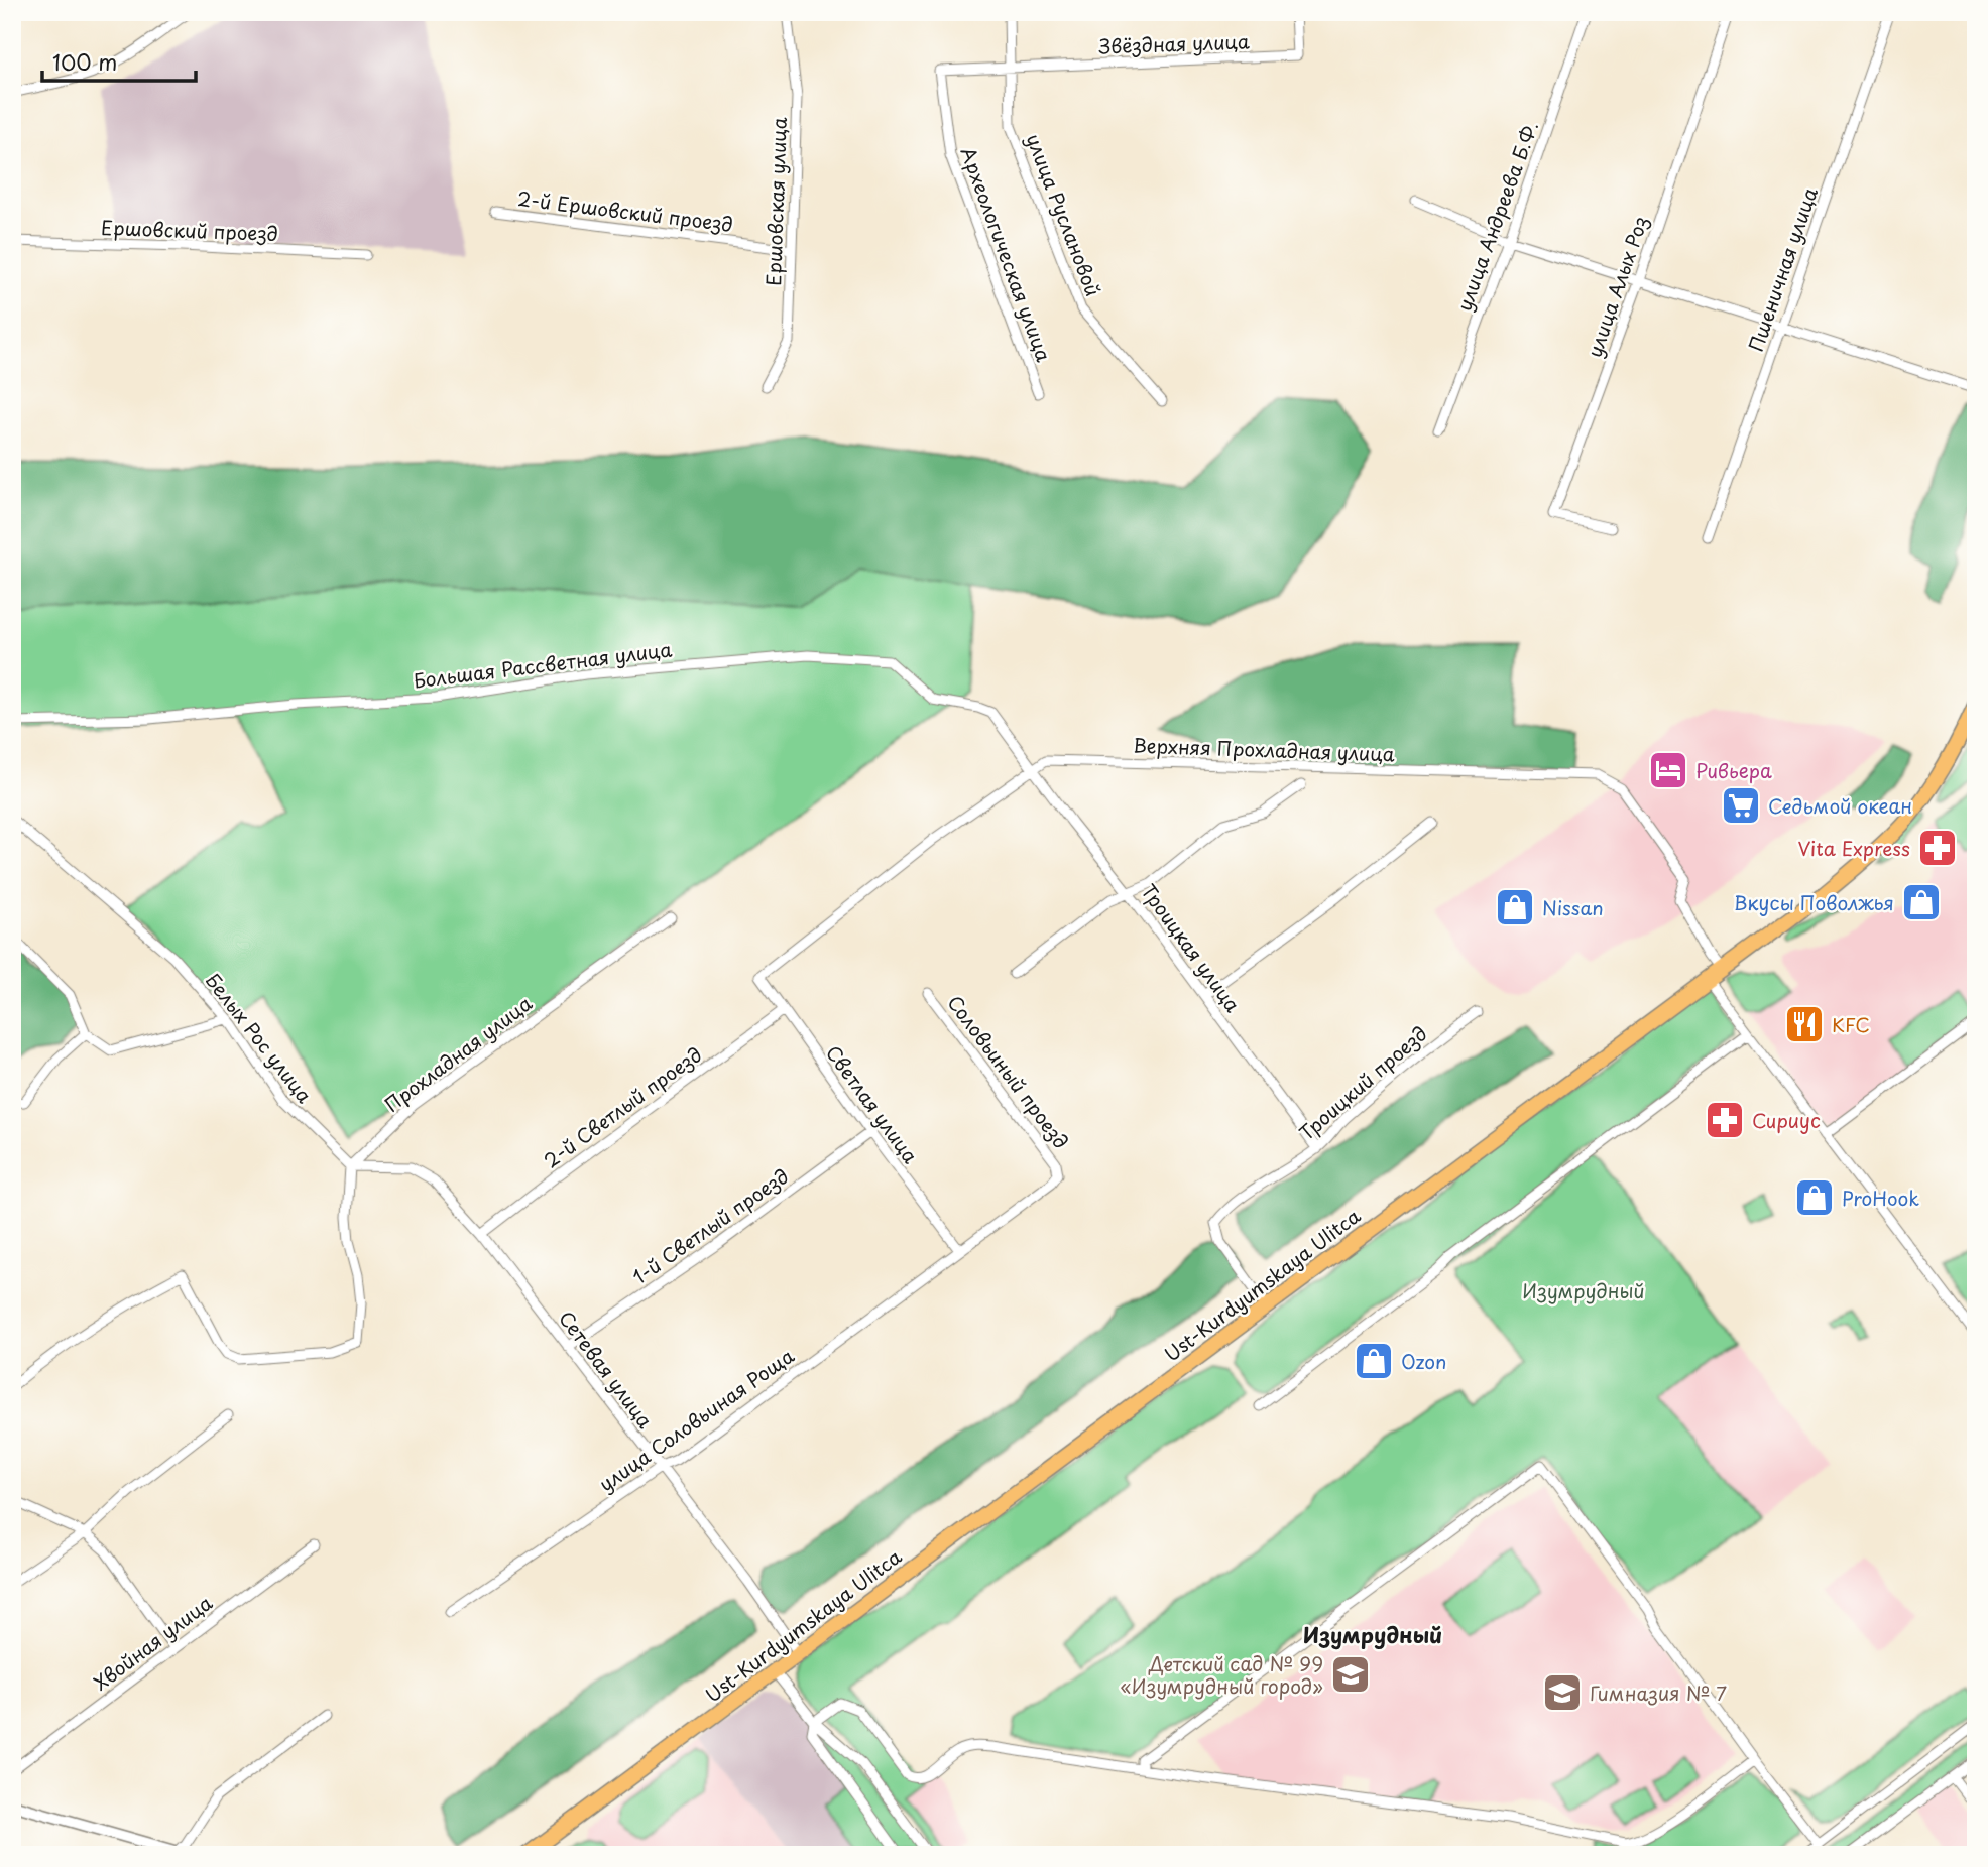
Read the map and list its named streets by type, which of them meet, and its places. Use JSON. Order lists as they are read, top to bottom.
{
  "streets": {
    "main road": ["Ust-Kurdyumskaya Ulitca"],
    "street": [
      "Звёздная улица",
      "Ершовская улица",
      "2-й Ершовский проезд",
      "улица Руслановой",
      "улица Андреева Б.Ф.",
      "Ершовский проезд",
      "Археологическая улица",
      "Пшеничная улица",
      "улица Алых Роз",
      "Большая Рассветная улица",
      "Верхняя Прохладная улица",
      "Троицкая улица",
      "Белых Рос улица",
      "Прохладная улица",
      "Соловьиный проезд",
      "Троицкий проезд",
      "Светлая улица",
      "2-й Светлый проезд",
      "1-й Светлый проезд",
      "Сетевая улица",
      "улица Соловьиная Роща",
      "Хвойная улица"
    ]
  },
  "crossings": [
    ["Звёздная улица", "улица Руслановой"],
    ["Звёздная улица", "Археологическая улица"],
    ["Ершовская улица", "2-й Ершовский проезд"],
    ["улица Руслановой", "Археологическая улица"],
    ["Большая Рассветная улица", "Верхняя Прохладная улица"],
    ["Большая Рассветная улица", "Троицкая улица"],
    ["Верхняя Прохладная улица", "Троицкая улица"],
    ["Верхняя Прохладная улица", "Светлая улица"],
    ["Верхняя Прохладная улица", "Ust-Kurdyumskaya Ulitca"],
    ["Троицкая улица", "Троицкий проезд"],
    ["Белых Рос улица", "Прохладная улица"],
    ["Белых Рос улица", "Сетевая улица"],
    ["Прохладная улица", "Сетевая улица"],
    ["Соловьиный проезд", "Светлая улица"],
    ["Соловьиный проезд", "улица Соловьиная Роща"],
    ["Троицкий проезд", "Ust-Kurdyumskaya Ulitca"],
    ["Светлая улица", "2-й Светлый проезд"],
    ["Светлая улица", "1-й Светлый проезд"],
    ["Светлая улица", "улица Соловьиная Роща"],
    ["2-й Светлый проезд", "Сетевая улица"],
    ["1-й Светлый проезд", "Сетевая улица"],
    ["Ust-Kurdyumskaya Ulitca", "Сетевая улица"],
    ["Сетевая улица", "улица Соловьиная Роща"]
  ],
  "districts": ["Изумрудный"],
  "parks": ["Изумрудный"],
  "places": {
    "hotel": ["Ривьера"],
    "supermarket": ["Седьмой океан"],
    "pharmacy": ["Vita Express", "Сириус"],
    "shop": [
      "Вкусы Поволжья",
      "Nissan",
      "ProHook",
      "Ozon"
    ],
    "restaurant": ["KFC"],
    "school or university": ["Детский сад № 99 «Изумрудный город»", "Гимназия № 7"]
  },
  "scale_bar": "100 m"
}
